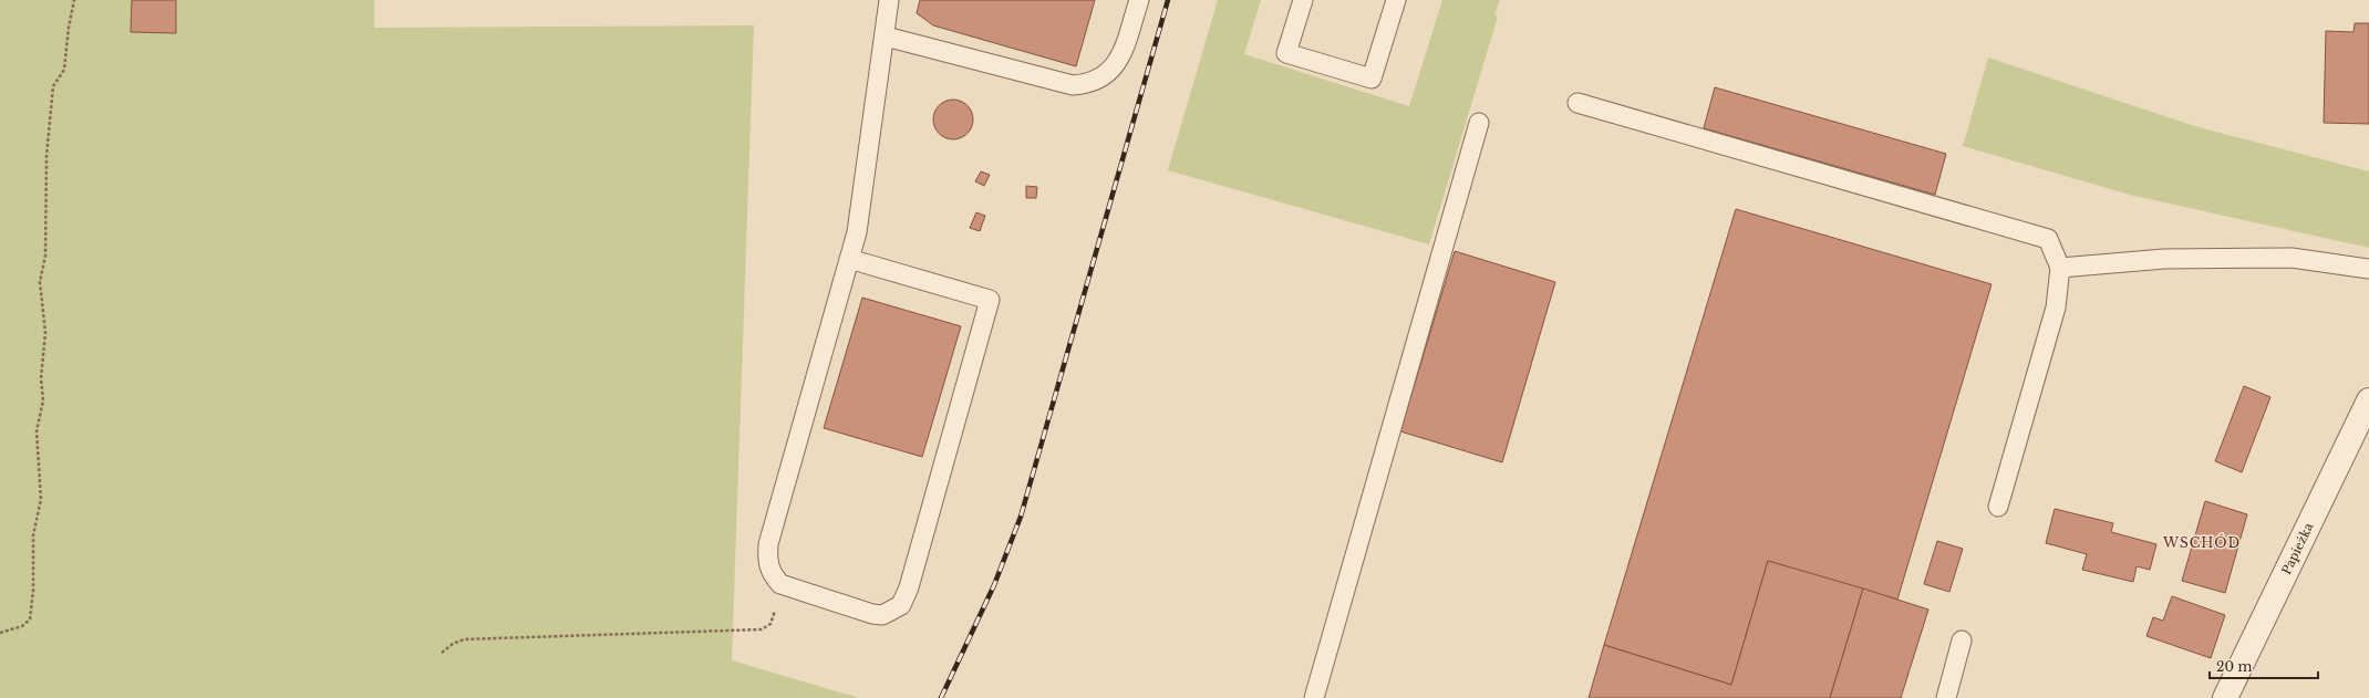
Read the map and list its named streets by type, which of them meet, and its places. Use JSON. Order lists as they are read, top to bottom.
{
  "streets": {
    "street": ["Papieżka"]
  },
  "districts": ["WSCHÓD"],
  "scale_bar": "20 m"
}
